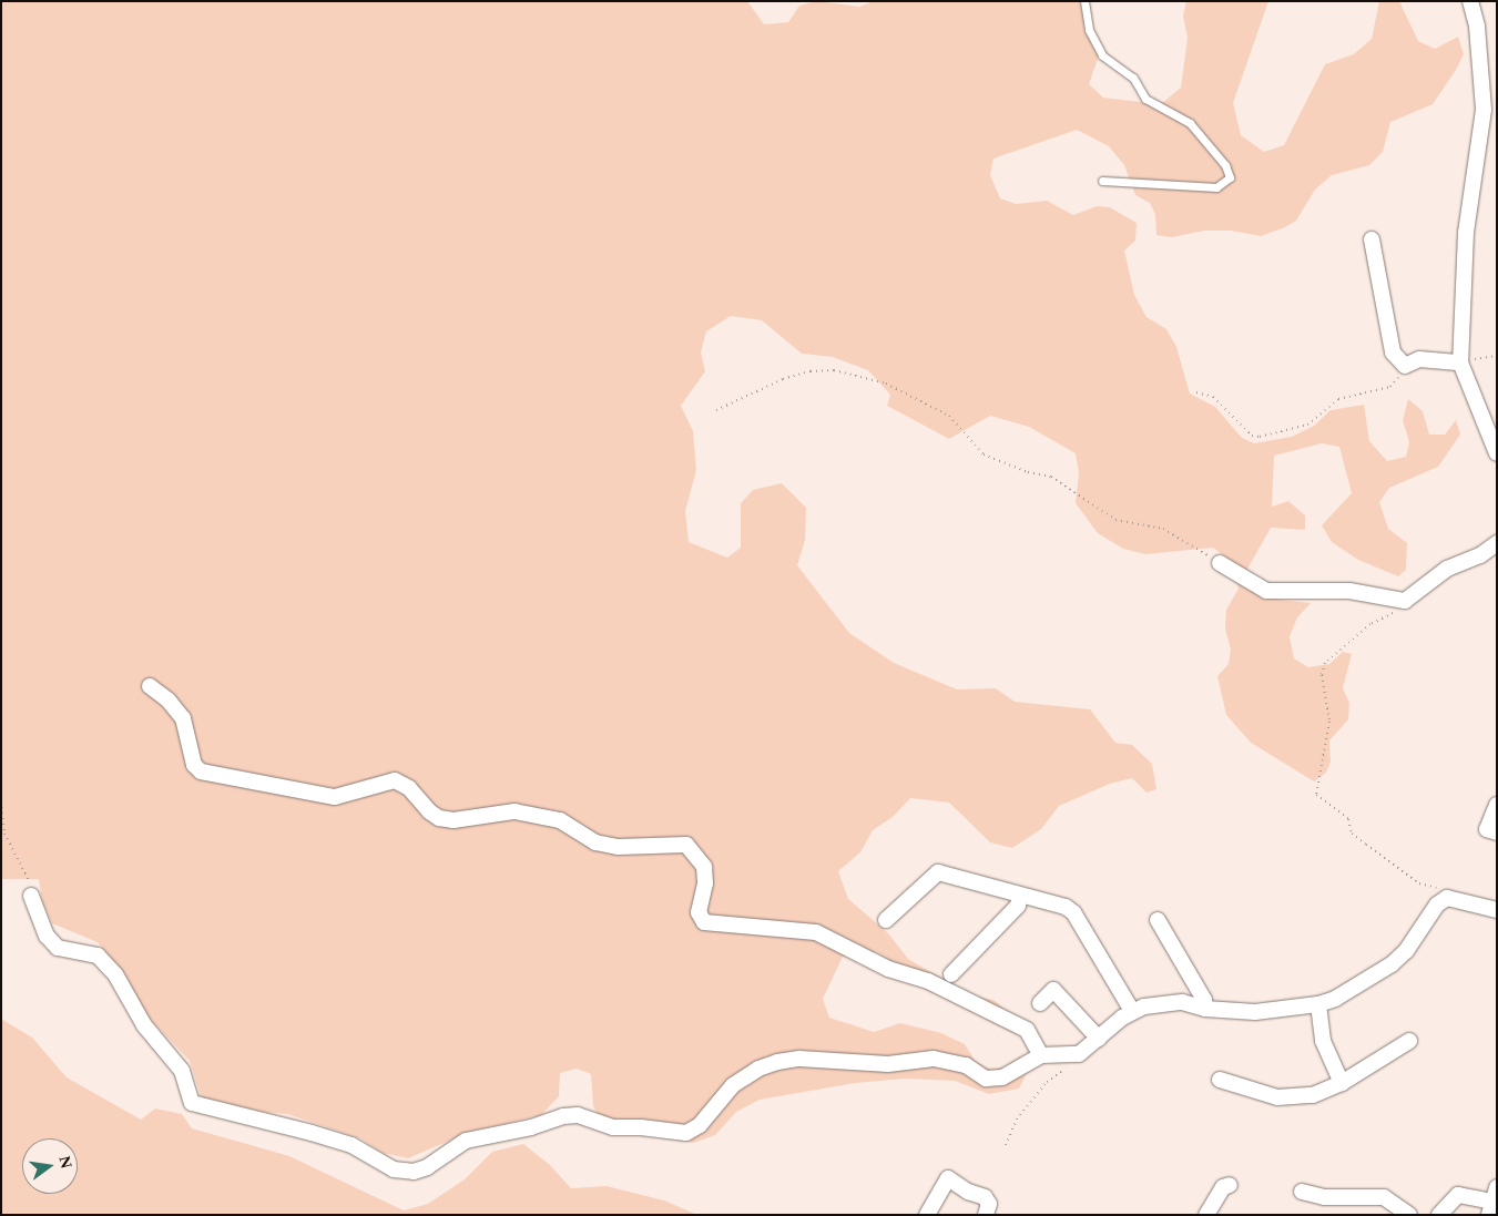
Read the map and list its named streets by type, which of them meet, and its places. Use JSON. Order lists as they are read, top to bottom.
{
  "north": "right"
}
